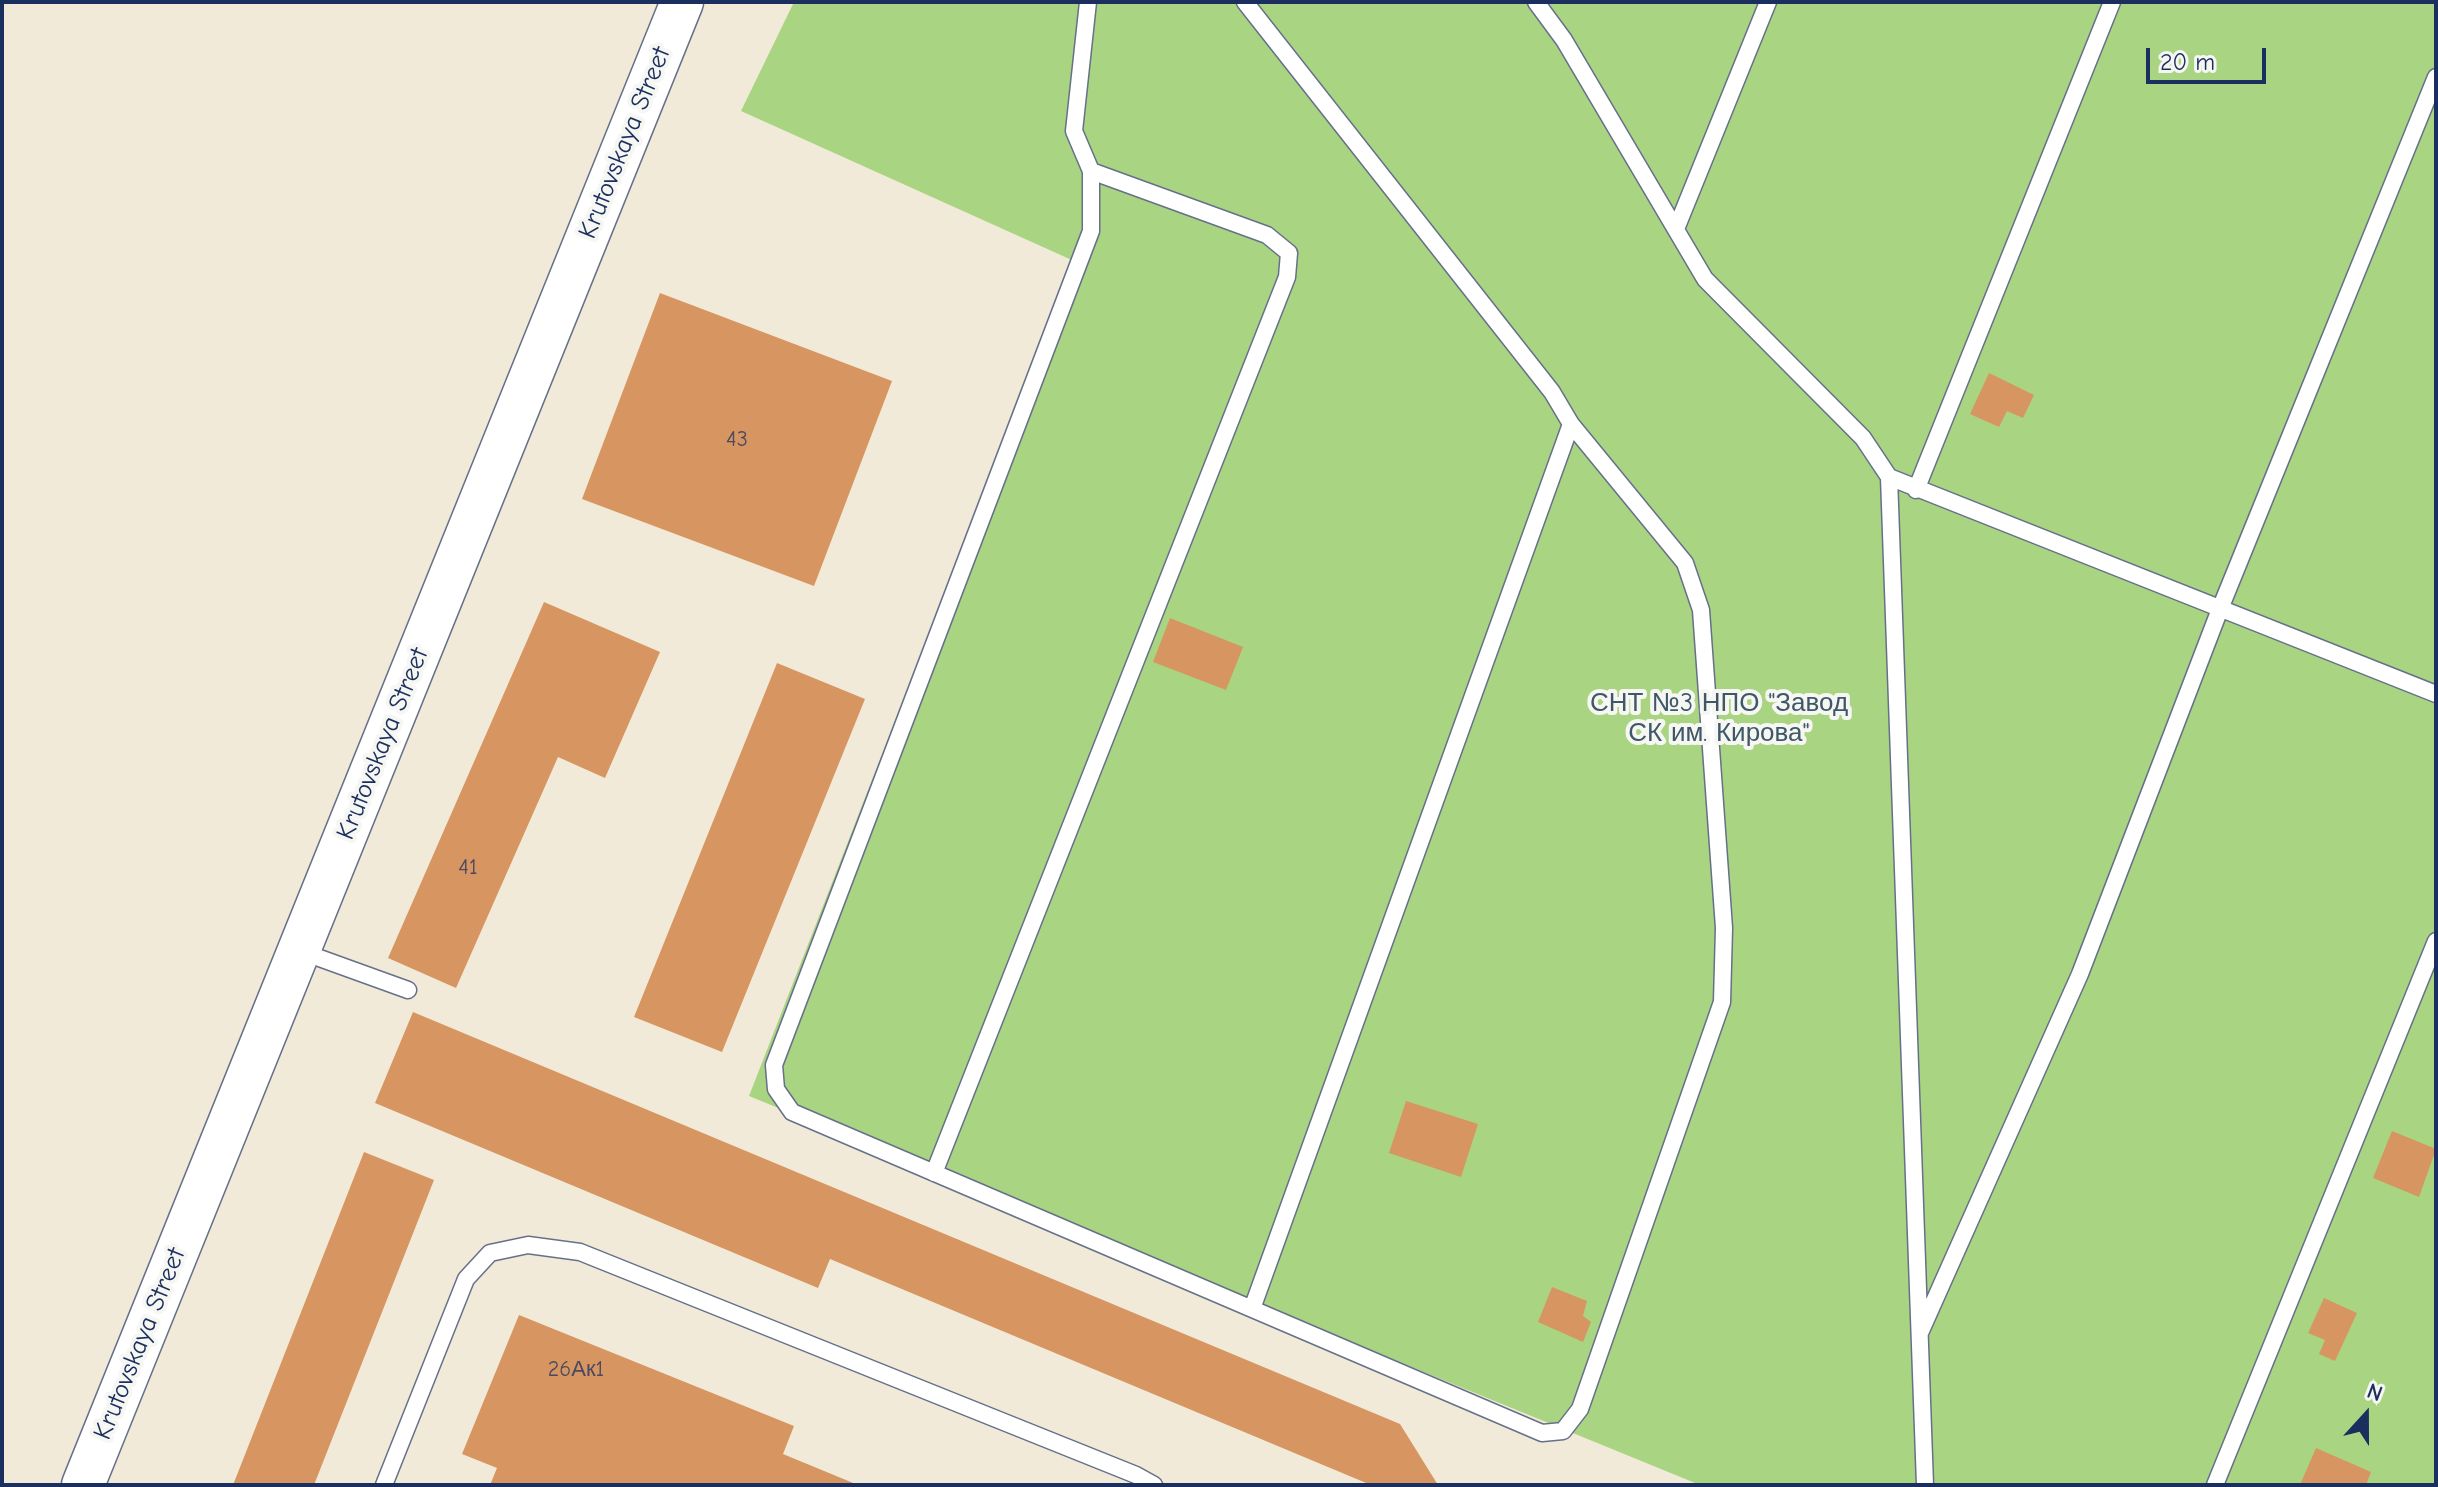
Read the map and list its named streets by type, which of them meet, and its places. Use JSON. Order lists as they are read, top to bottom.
{
  "streets": {
    "street": ["Krutovskaya Street"]
  },
  "parks": ["СНТ №3 НПО \"Завод СК им. Кирова\""],
  "house_numbers": ["43", "41", "26Ак1"],
  "scale_bar": "20 m",
  "north": "top"
}
